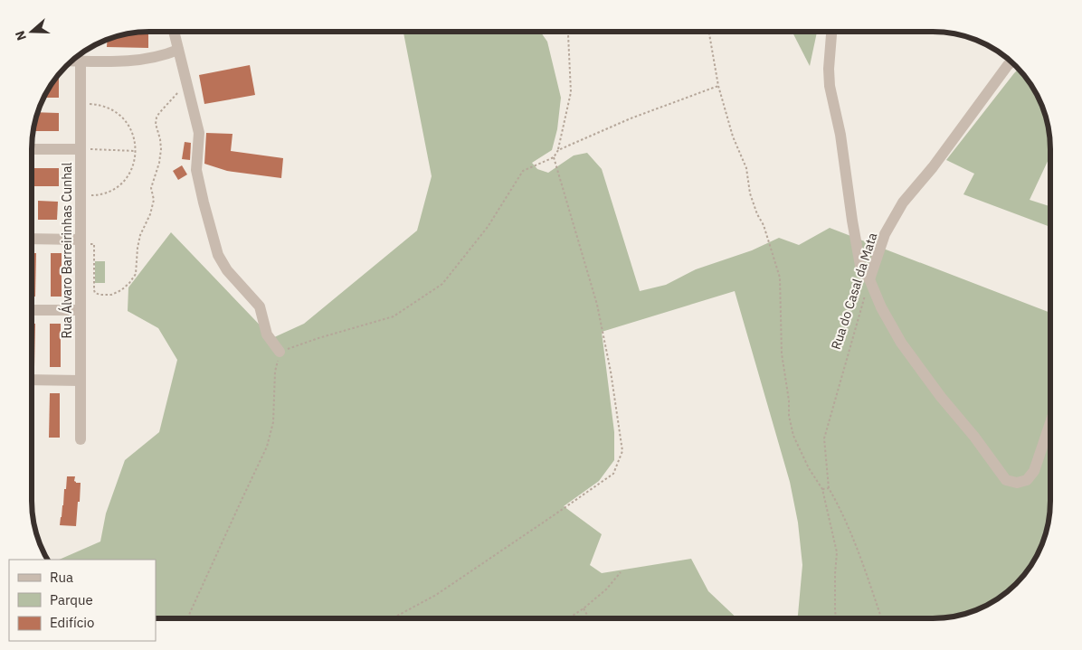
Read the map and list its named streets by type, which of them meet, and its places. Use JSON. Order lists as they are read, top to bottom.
{
  "streets": {
    "street": ["Rua Álvaro Barreirinhas Cunhal", "Rua do Casal da Mata"]
  },
  "legend": ["Rua", "Parque", "Edifício"],
  "north": "left"
}
